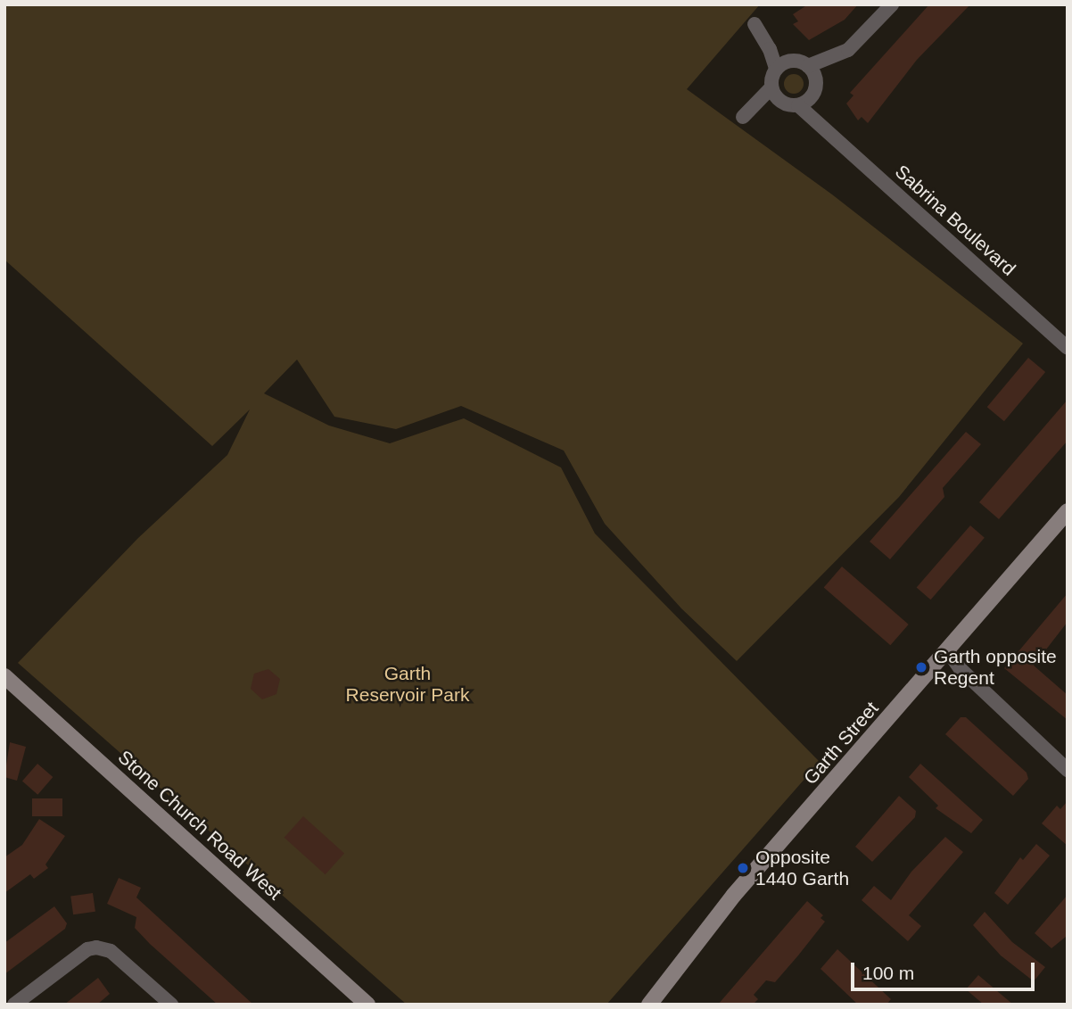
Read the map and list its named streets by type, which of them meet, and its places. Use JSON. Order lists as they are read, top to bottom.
{
  "streets": {
    "main road": ["Garth Street", "Stone Church Road West"],
    "street": ["Sabrina Boulevard"]
  },
  "parks": ["Garth Reservoir Park"],
  "places": ["Garth opposite Regent", "Opposite 1440 Garth"],
  "scale_bar": "100 m"
}
